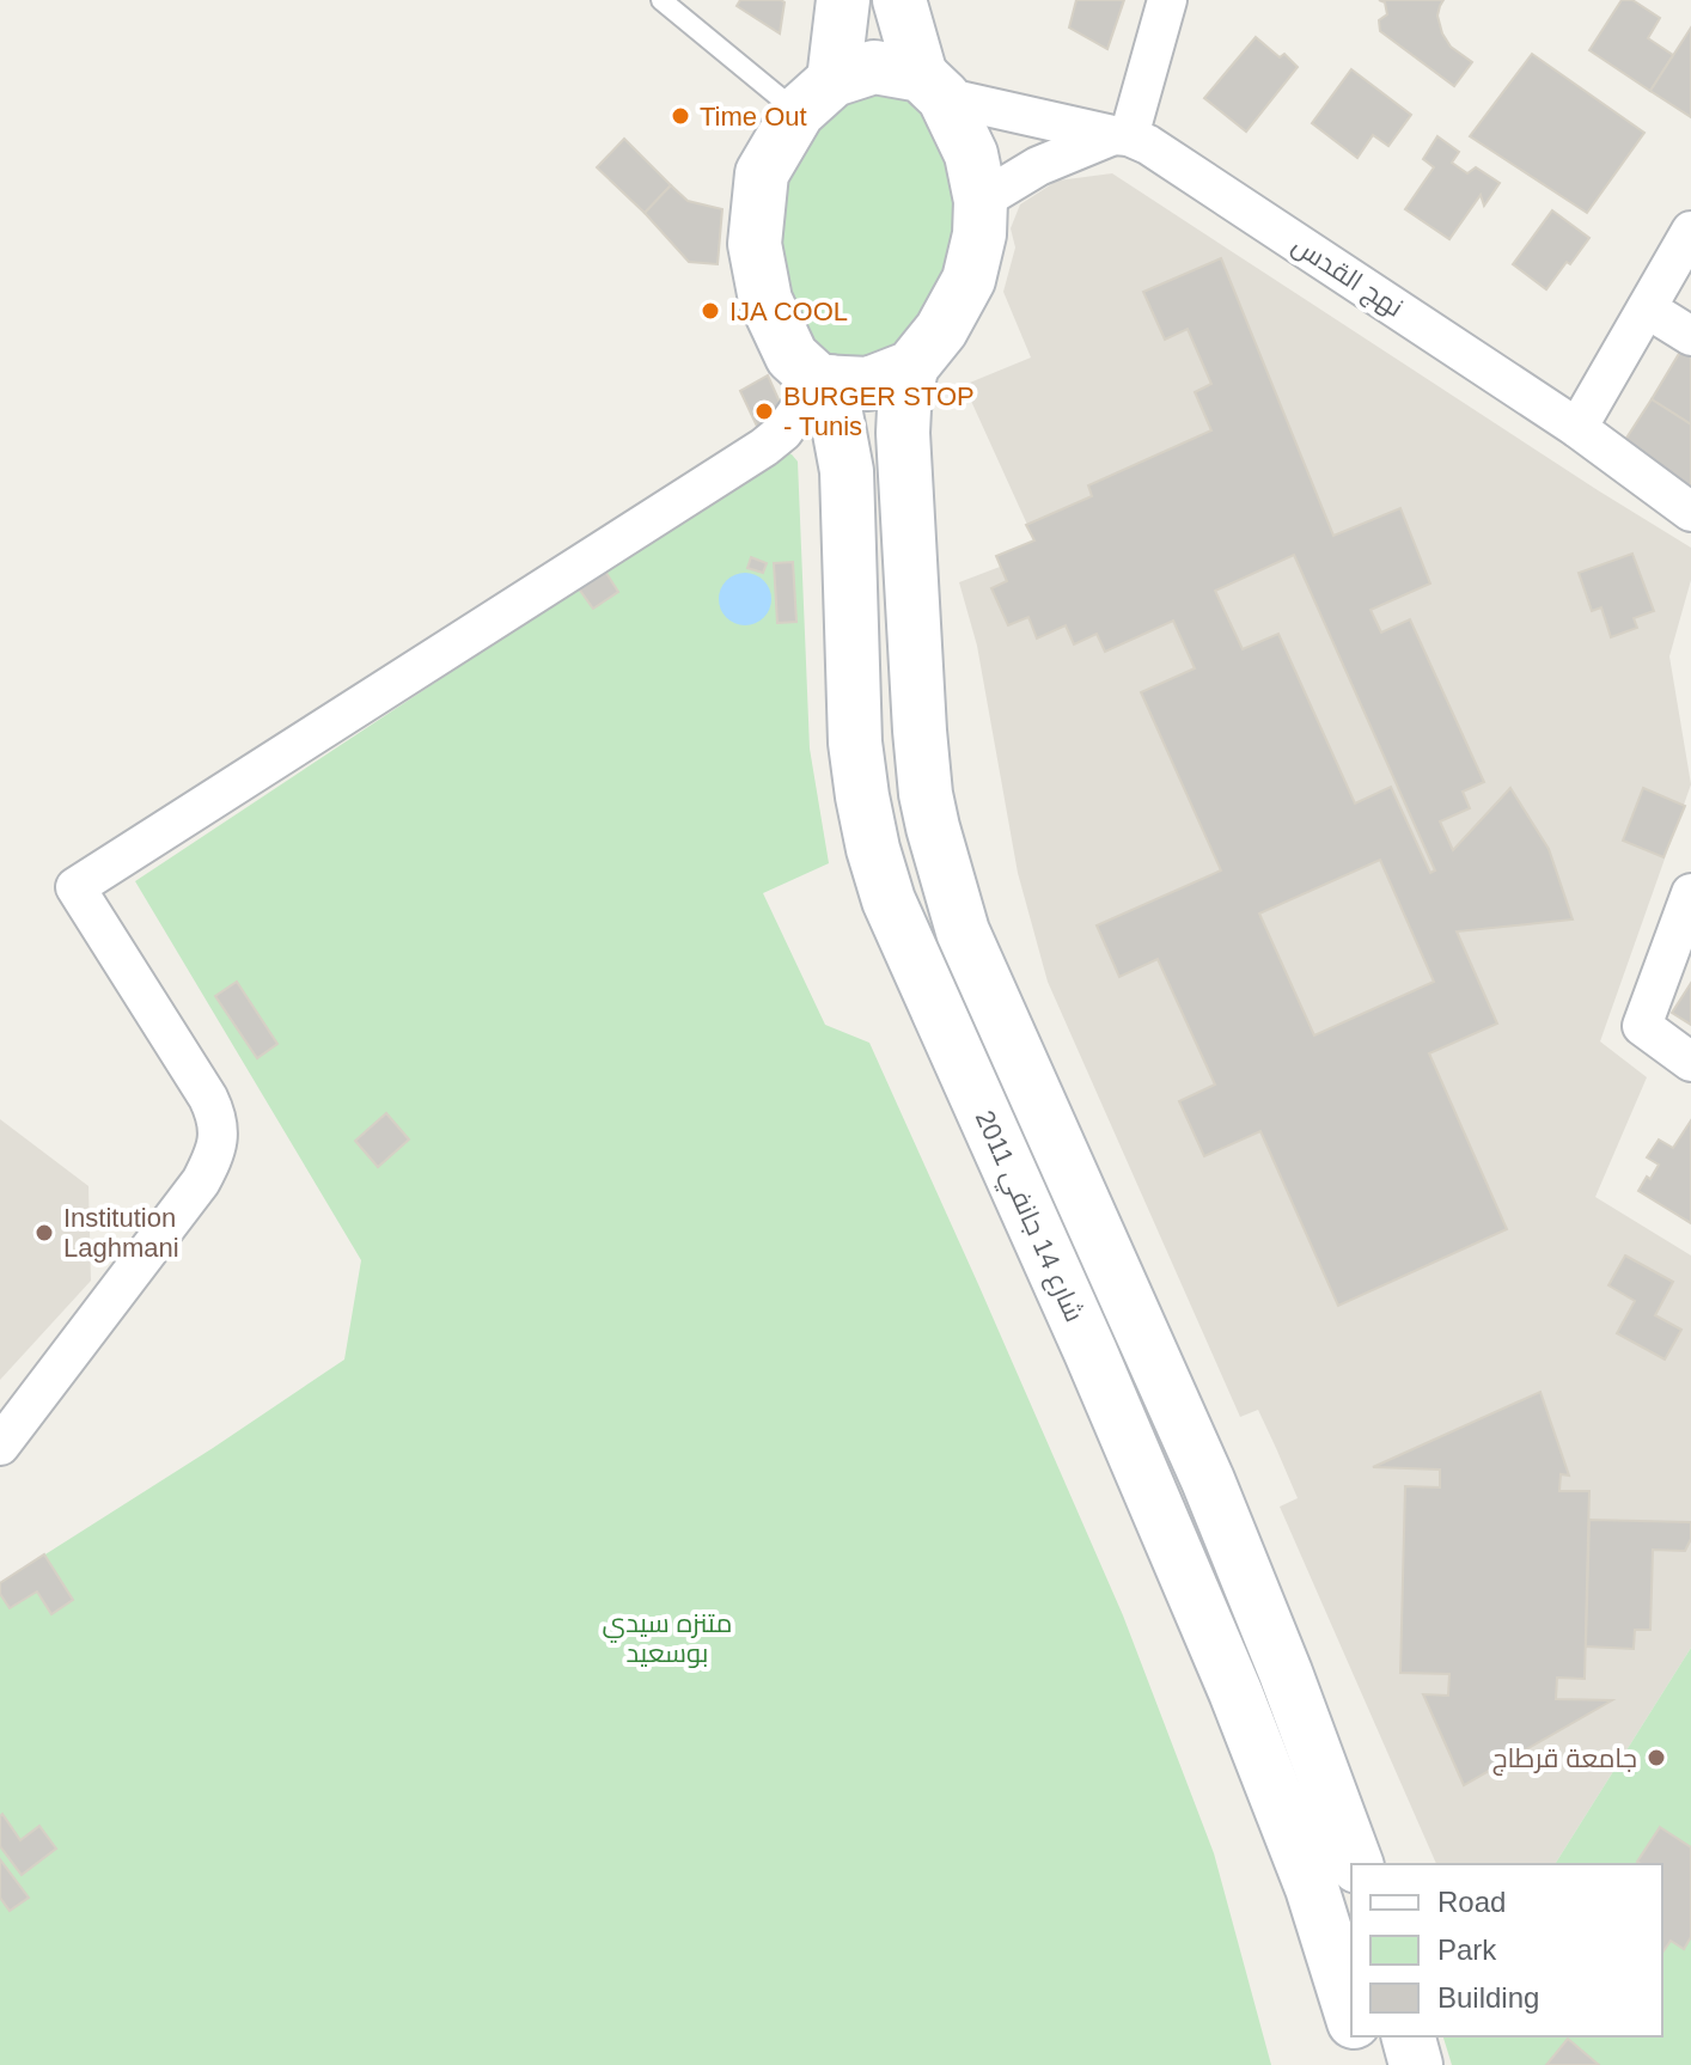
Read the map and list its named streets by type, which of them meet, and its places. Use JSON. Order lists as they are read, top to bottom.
{
  "streets": {
    "main road": ["شارع 14 جانفي 2011"],
    "street": ["نهج القدس"]
  },
  "crossings": [
    ["نهج القدس", "شارع 14 جانفي 2011"]
  ],
  "parks": ["متنزه سيدي بوسعيد"],
  "places": [
    "Time Out",
    "IJA COOL",
    "BURGER STOP - Tunis",
    "Institution Laghmani",
    "جامعة قرطاج"
  ],
  "legend": ["Road", "Park", "Building"]
}
